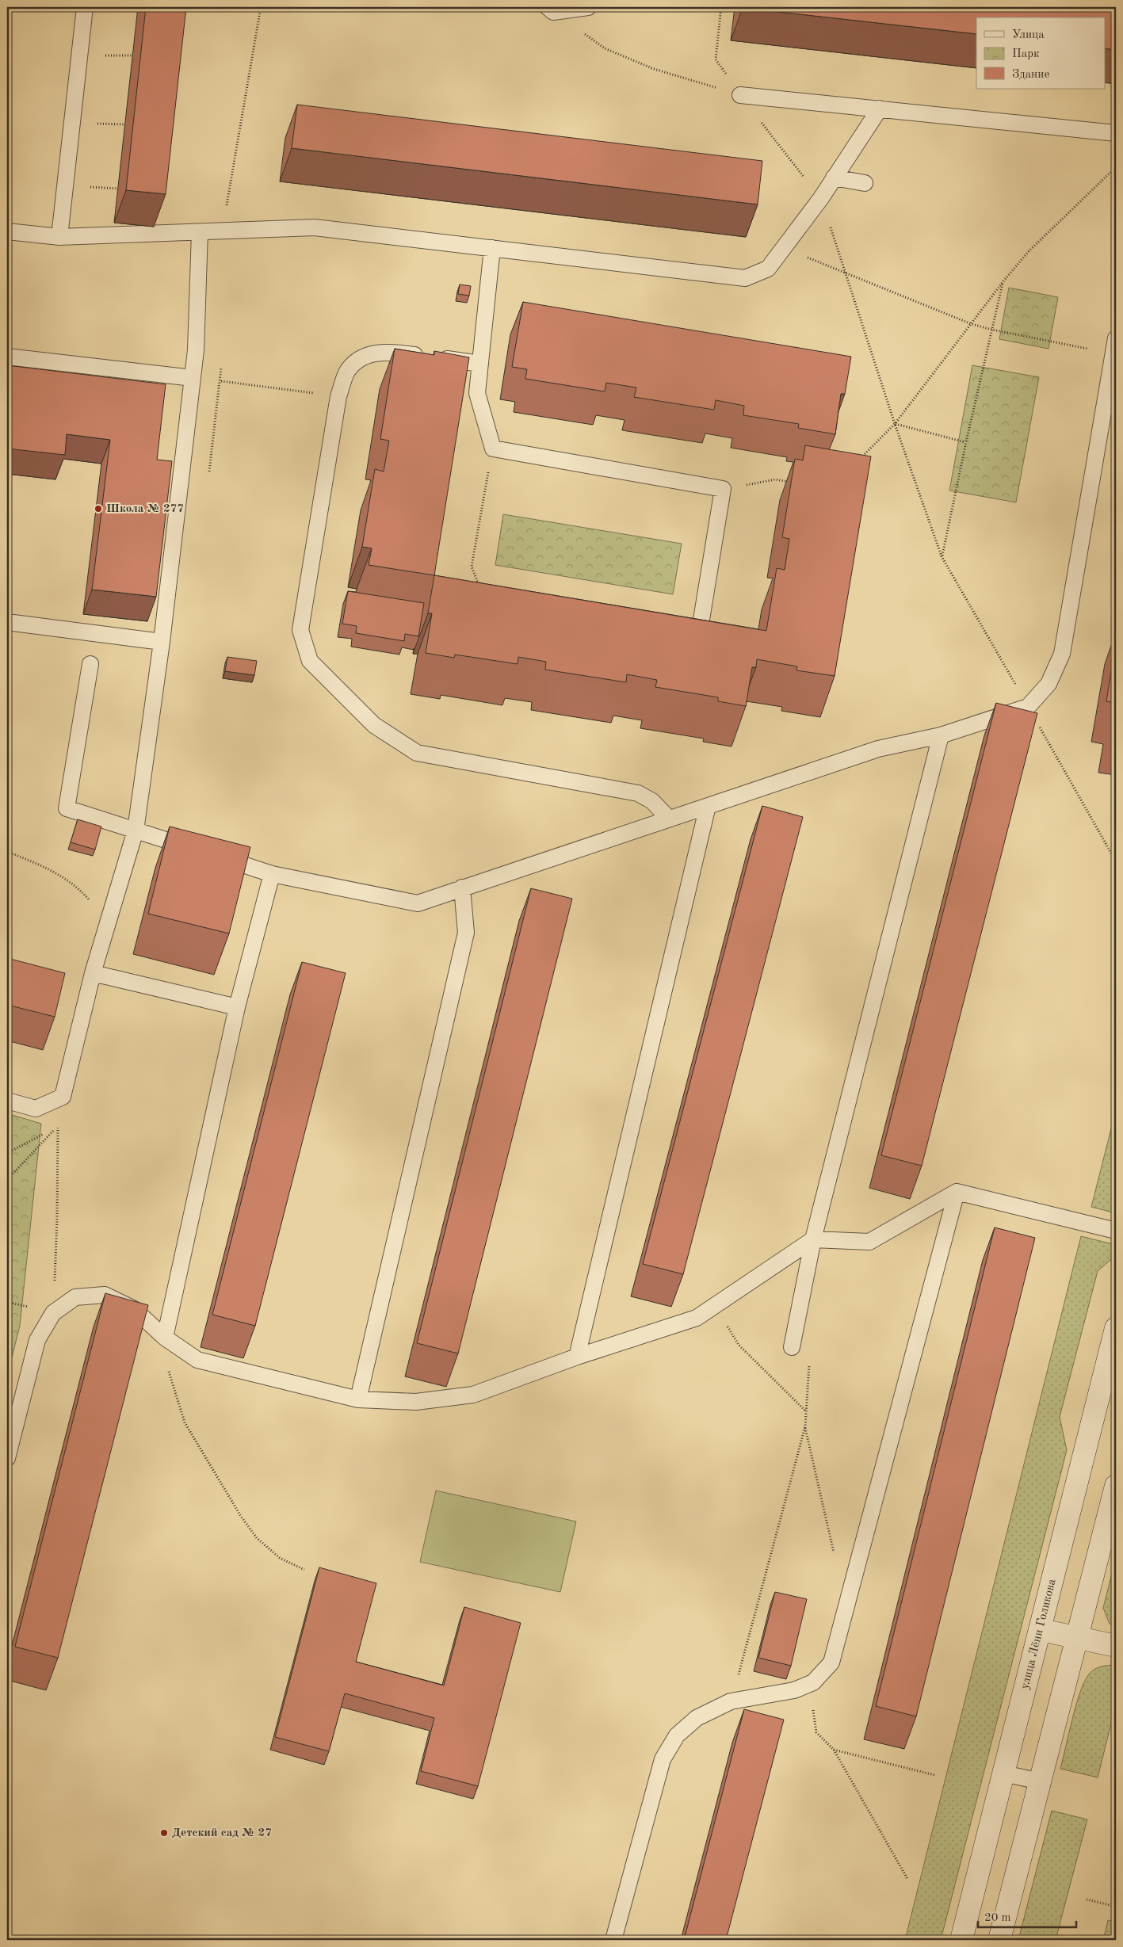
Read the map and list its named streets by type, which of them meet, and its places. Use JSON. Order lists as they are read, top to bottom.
{
  "streets": {
    "street": ["улица Лёни Голикова"]
  },
  "places": ["Школа № 277", "Детский сад № 27"],
  "legend": ["Улица", "Парк", "Здание"],
  "scale_bar": "20 m"
}
